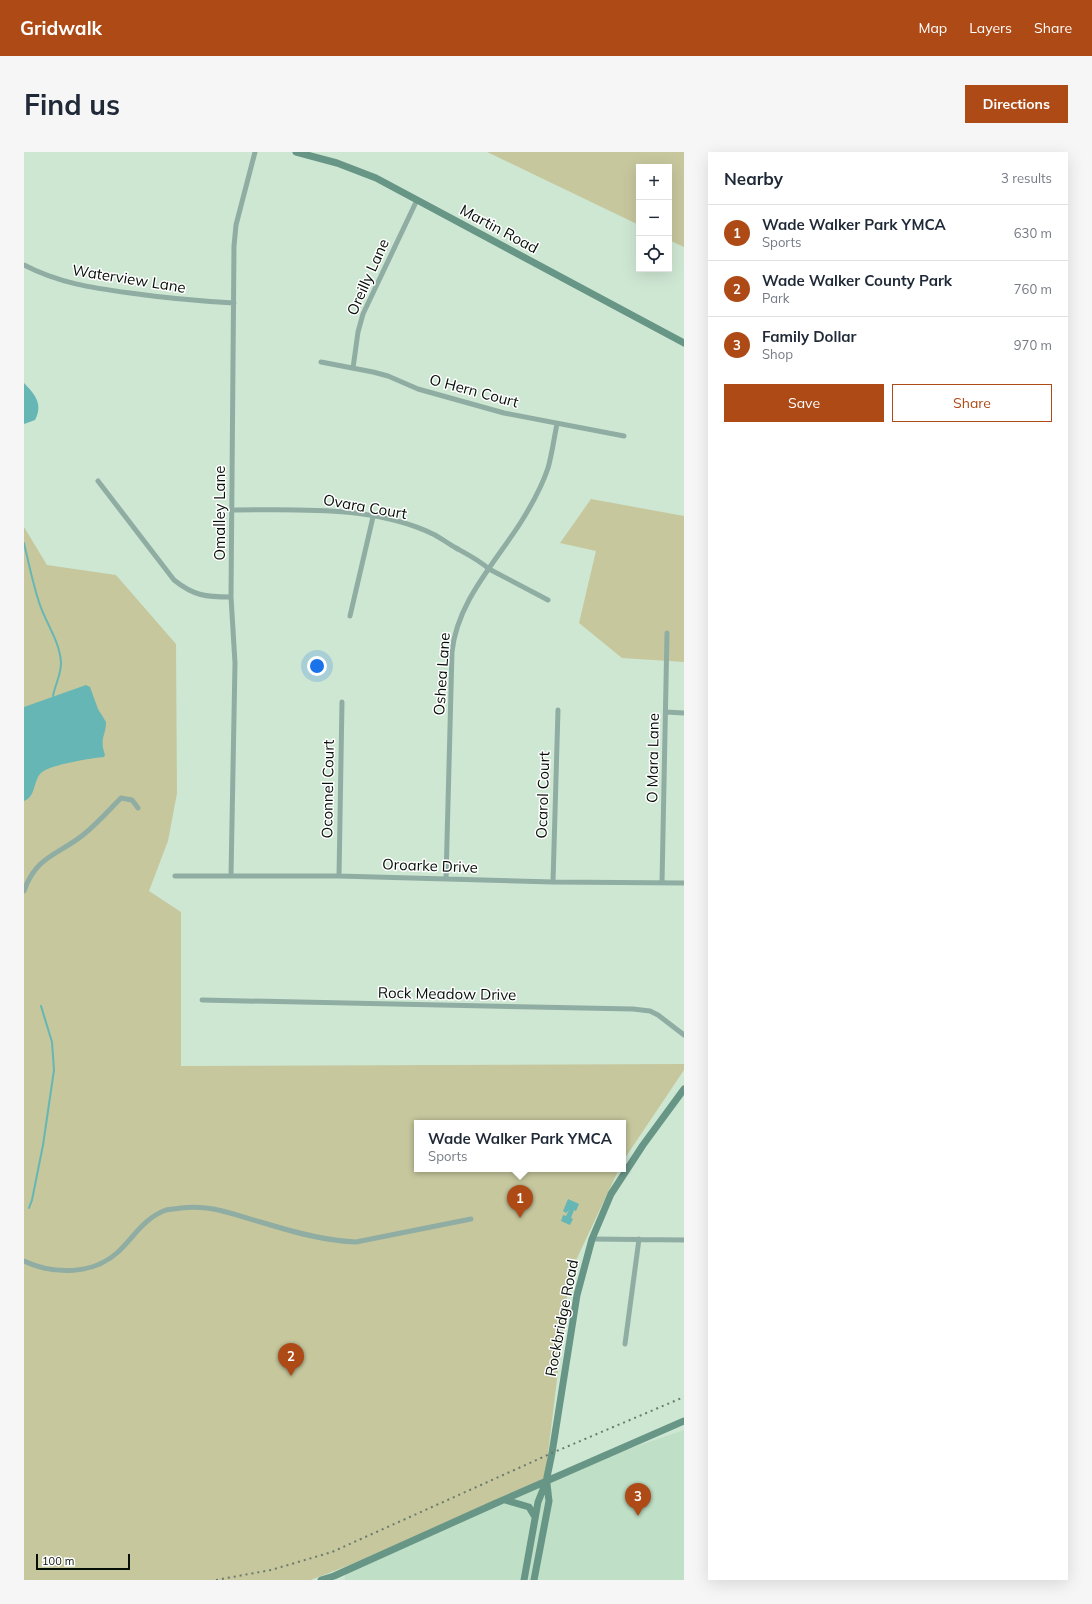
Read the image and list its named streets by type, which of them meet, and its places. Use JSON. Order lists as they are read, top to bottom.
{
  "streets": {
    "main road": ["Martin Road", "Rockbridge Road"],
    "street": [
      "Oreilly Lane",
      "Waterview Lane",
      "O Hern Court",
      "Ovara Court",
      "Omalley Lane",
      "Oshea Lane",
      "O Mara Lane",
      "Oconnel Court",
      "Ocarol Court",
      "Oroarke Drive",
      "Rock Meadow Drive"
    ]
  },
  "crossings": [
    ["Martin Road", "Oreilly Lane"],
    ["Oreilly Lane", "O Hern Court"],
    ["Waterview Lane", "Omalley Lane"],
    ["O Hern Court", "Oshea Lane"],
    ["Ovara Court", "Omalley Lane"],
    ["Ovara Court", "Oshea Lane"],
    ["Omalley Lane", "Oroarke Drive"],
    ["Oshea Lane", "Oroarke Drive"],
    ["O Mara Lane", "Oroarke Drive"],
    ["Oconnel Court", "Oroarke Drive"],
    ["Ocarol Court", "Oroarke Drive"]
  ],
  "scale_bar": "100 m",
  "page": {
    "header": "Gridwalk",
    "nav": ["Map", "Layers", "Share"],
    "buttons": [
      "Directions",
      ["Save", "Share"]
    ],
    "title": "Find us",
    "heading": ["Nearby", "3 results"],
    "map_buttons": ["+", "−"],
    "list": [
      {
        "mark": "1",
        "name": "Wade Walker Park YMCA",
        "note": "Sports",
        "value": "630 m"
      },
      {
        "mark": "2",
        "name": "Wade Walker County Park",
        "note": "Park",
        "value": "760 m"
      },
      {
        "mark": "3",
        "name": "Family Dollar",
        "note": "Shop",
        "value": "970 m"
      }
    ],
    "popup": ["Wade Walker Park YMCA", "Sports"],
    "pins": ["1", "2", "3"],
    "scale": "100 m"
  }
}
